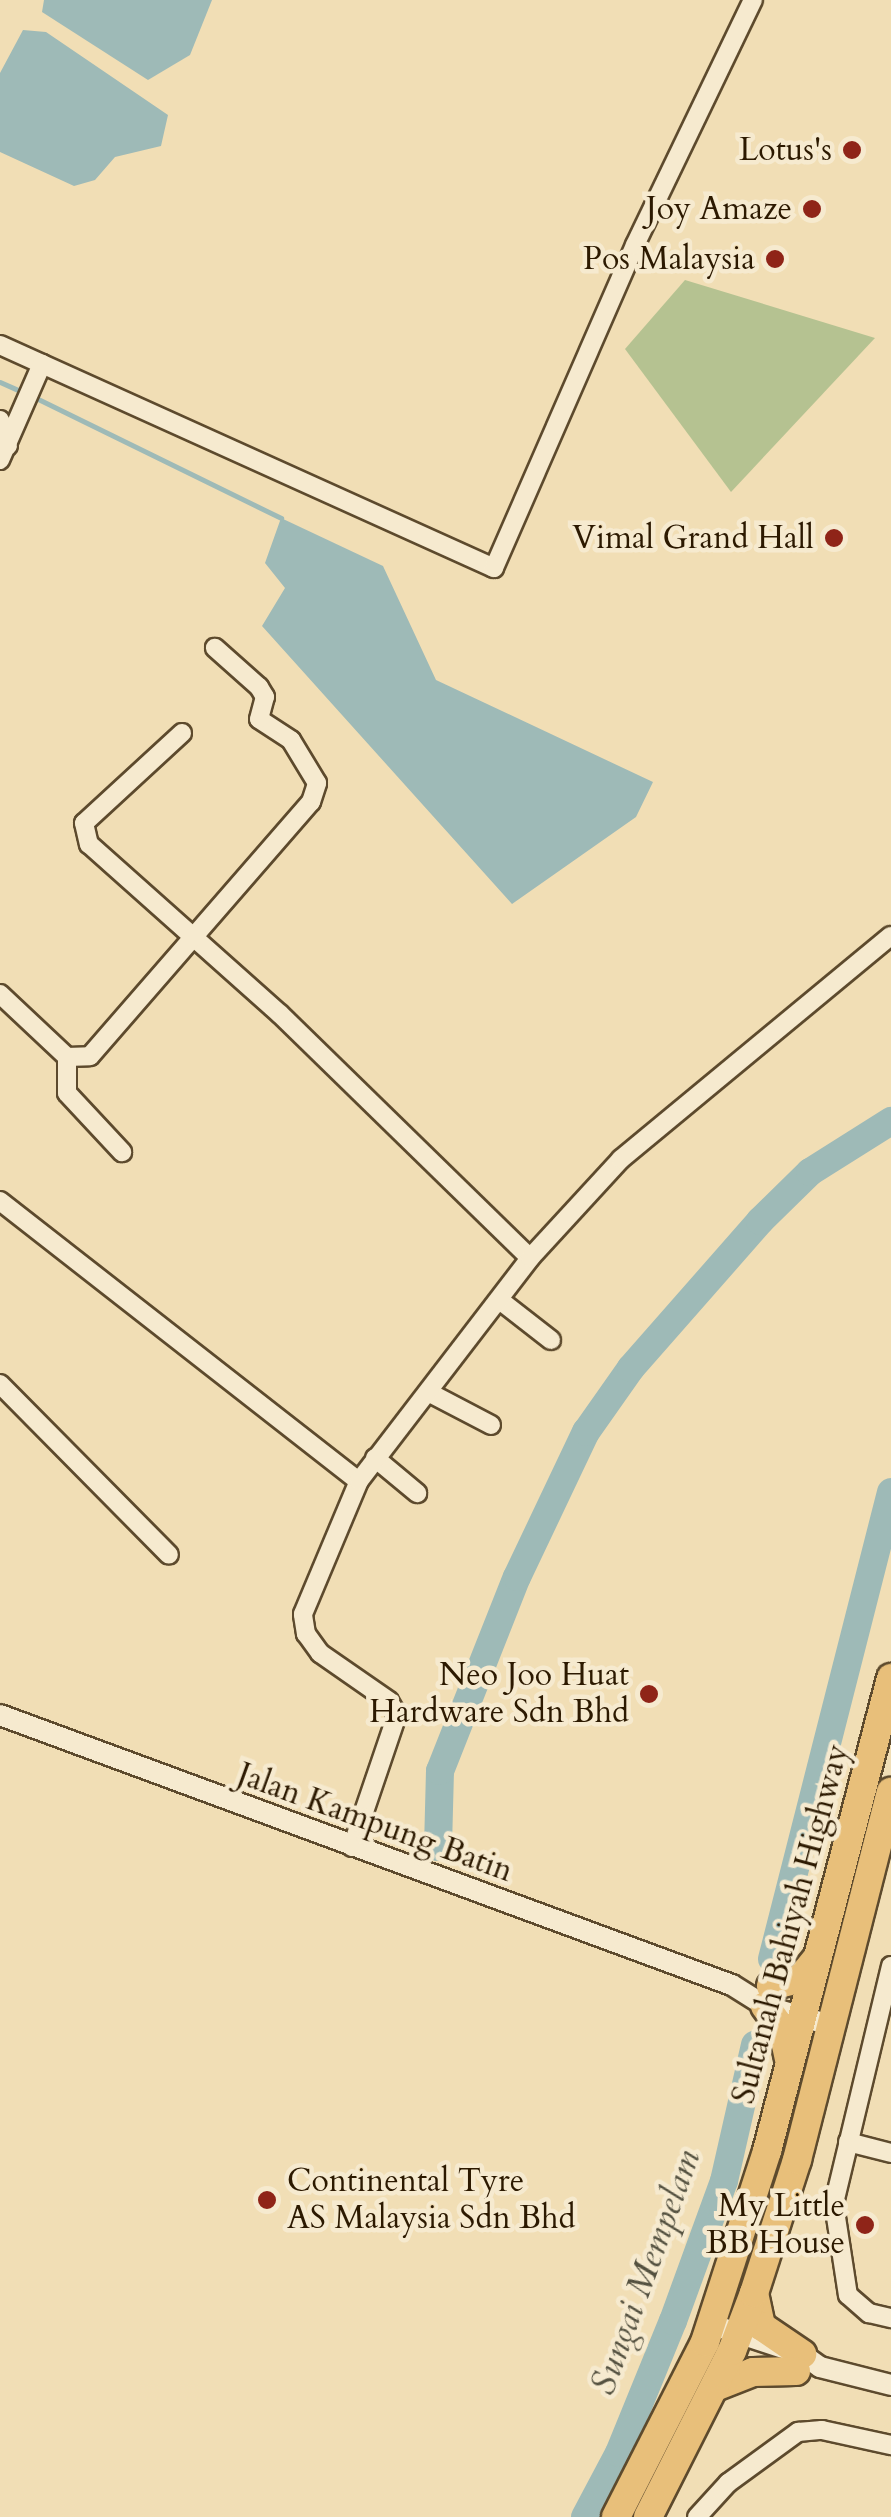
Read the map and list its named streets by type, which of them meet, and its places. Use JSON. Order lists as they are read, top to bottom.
{
  "streets": {
    "main road": ["Sultanah Bahiyah Highway"],
    "street": ["Jalan Kampung Batin"]
  },
  "crossings": [
    ["Jalan Kampung Batin", "Sultanah Bahiyah Highway"]
  ],
  "water": ["Sungai Mempelam"],
  "places": [
    "Lotus's",
    "Joy Amaze",
    "Pos Malaysia",
    "Vimal Grand Hall",
    "Neo Joo Huat Hardware Sdn Bhd",
    "Continental Tyre AS Malaysia Sdn Bhd",
    "My Little BB House"
  ]
}
